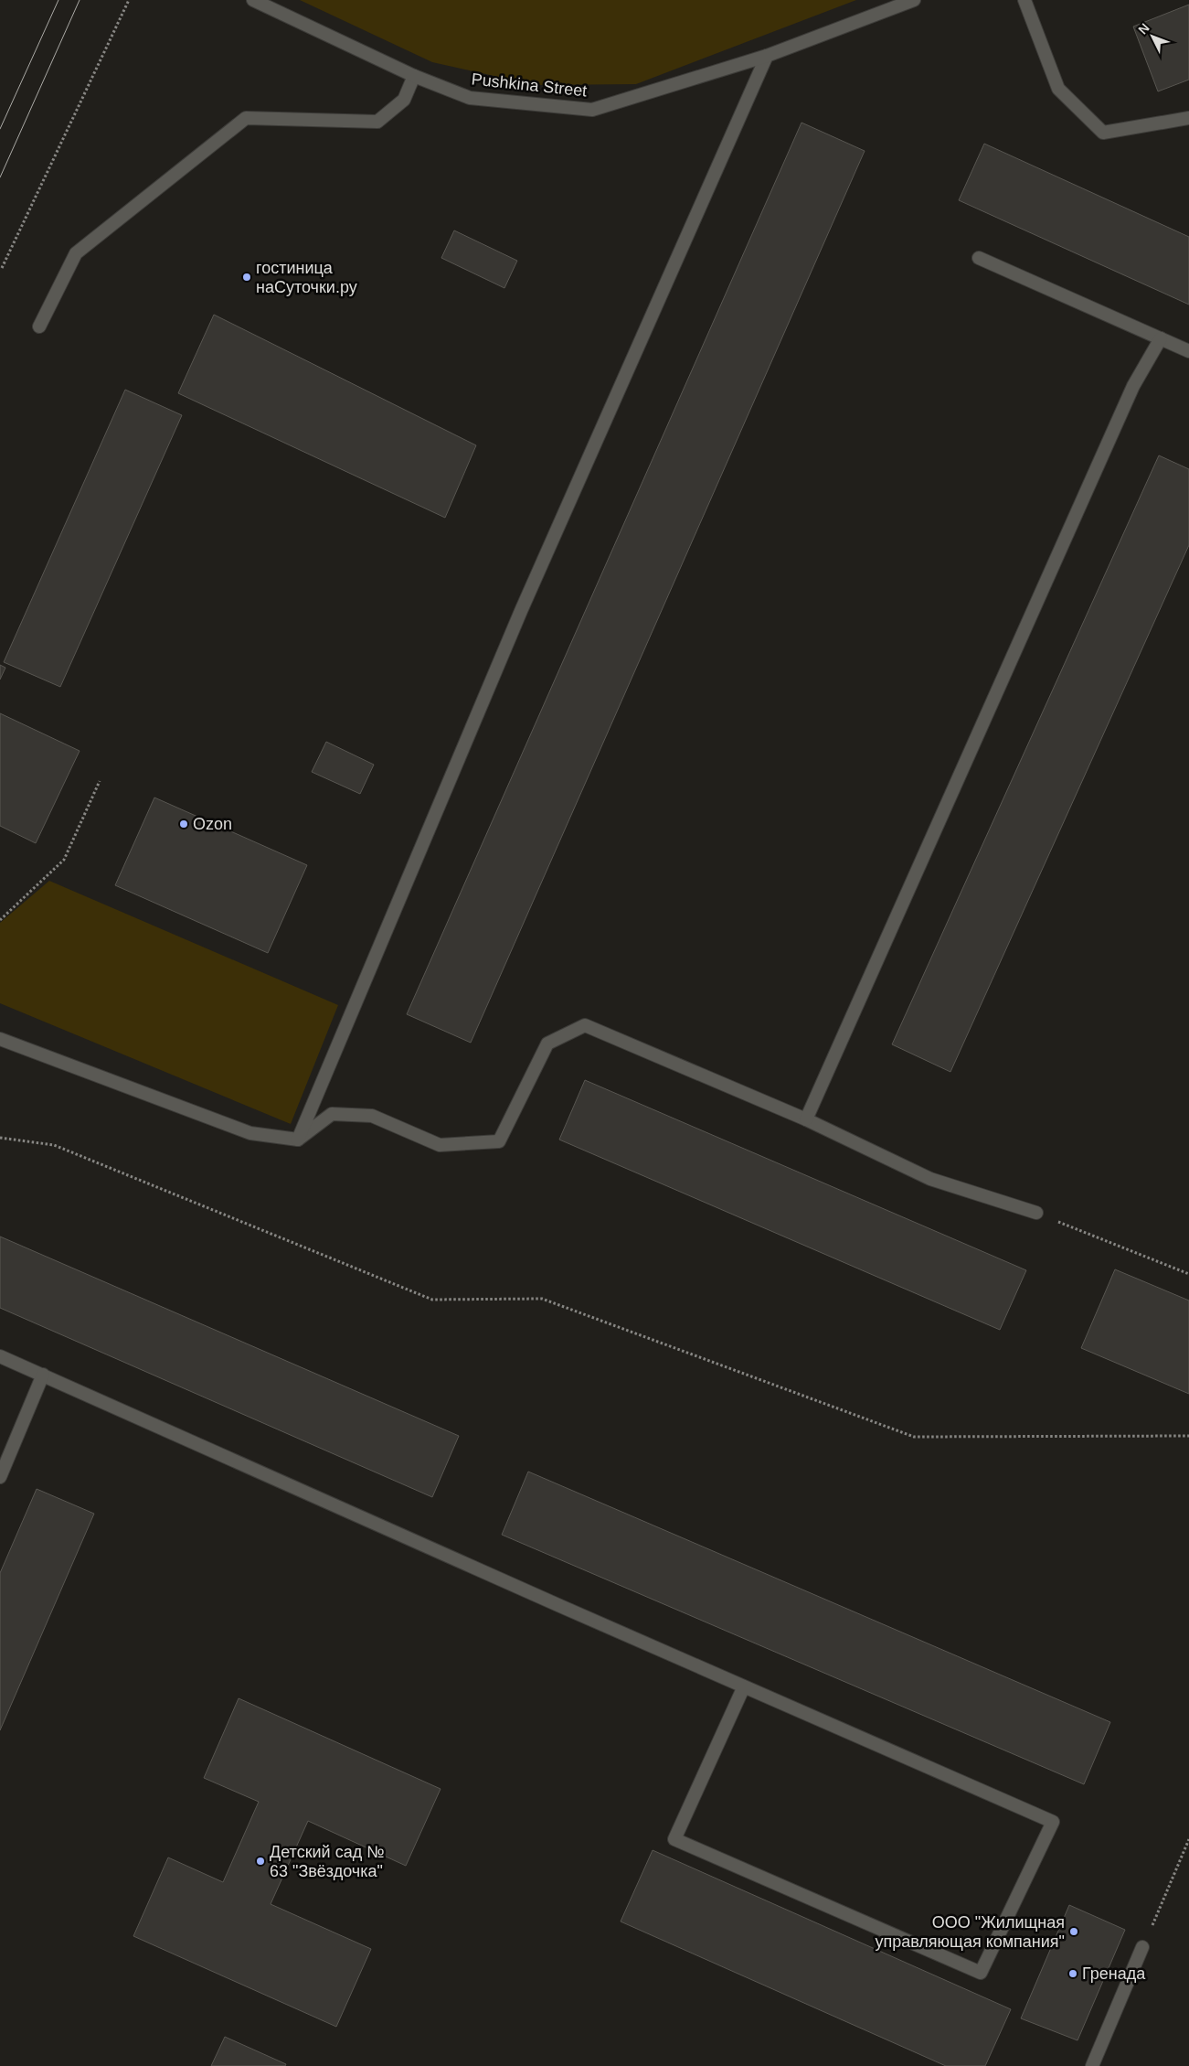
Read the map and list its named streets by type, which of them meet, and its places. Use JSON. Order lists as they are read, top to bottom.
{
  "streets": {
    "street": ["Pushkina Street"]
  },
  "places": [
    "гостиница наСуточки.ру",
    "Ozon",
    "Детский сад № 63 \"Звёздочка\"",
    "ООО \"Жилищная управляющая компания\"",
    "Гренада"
  ],
  "north": "top left"
}
